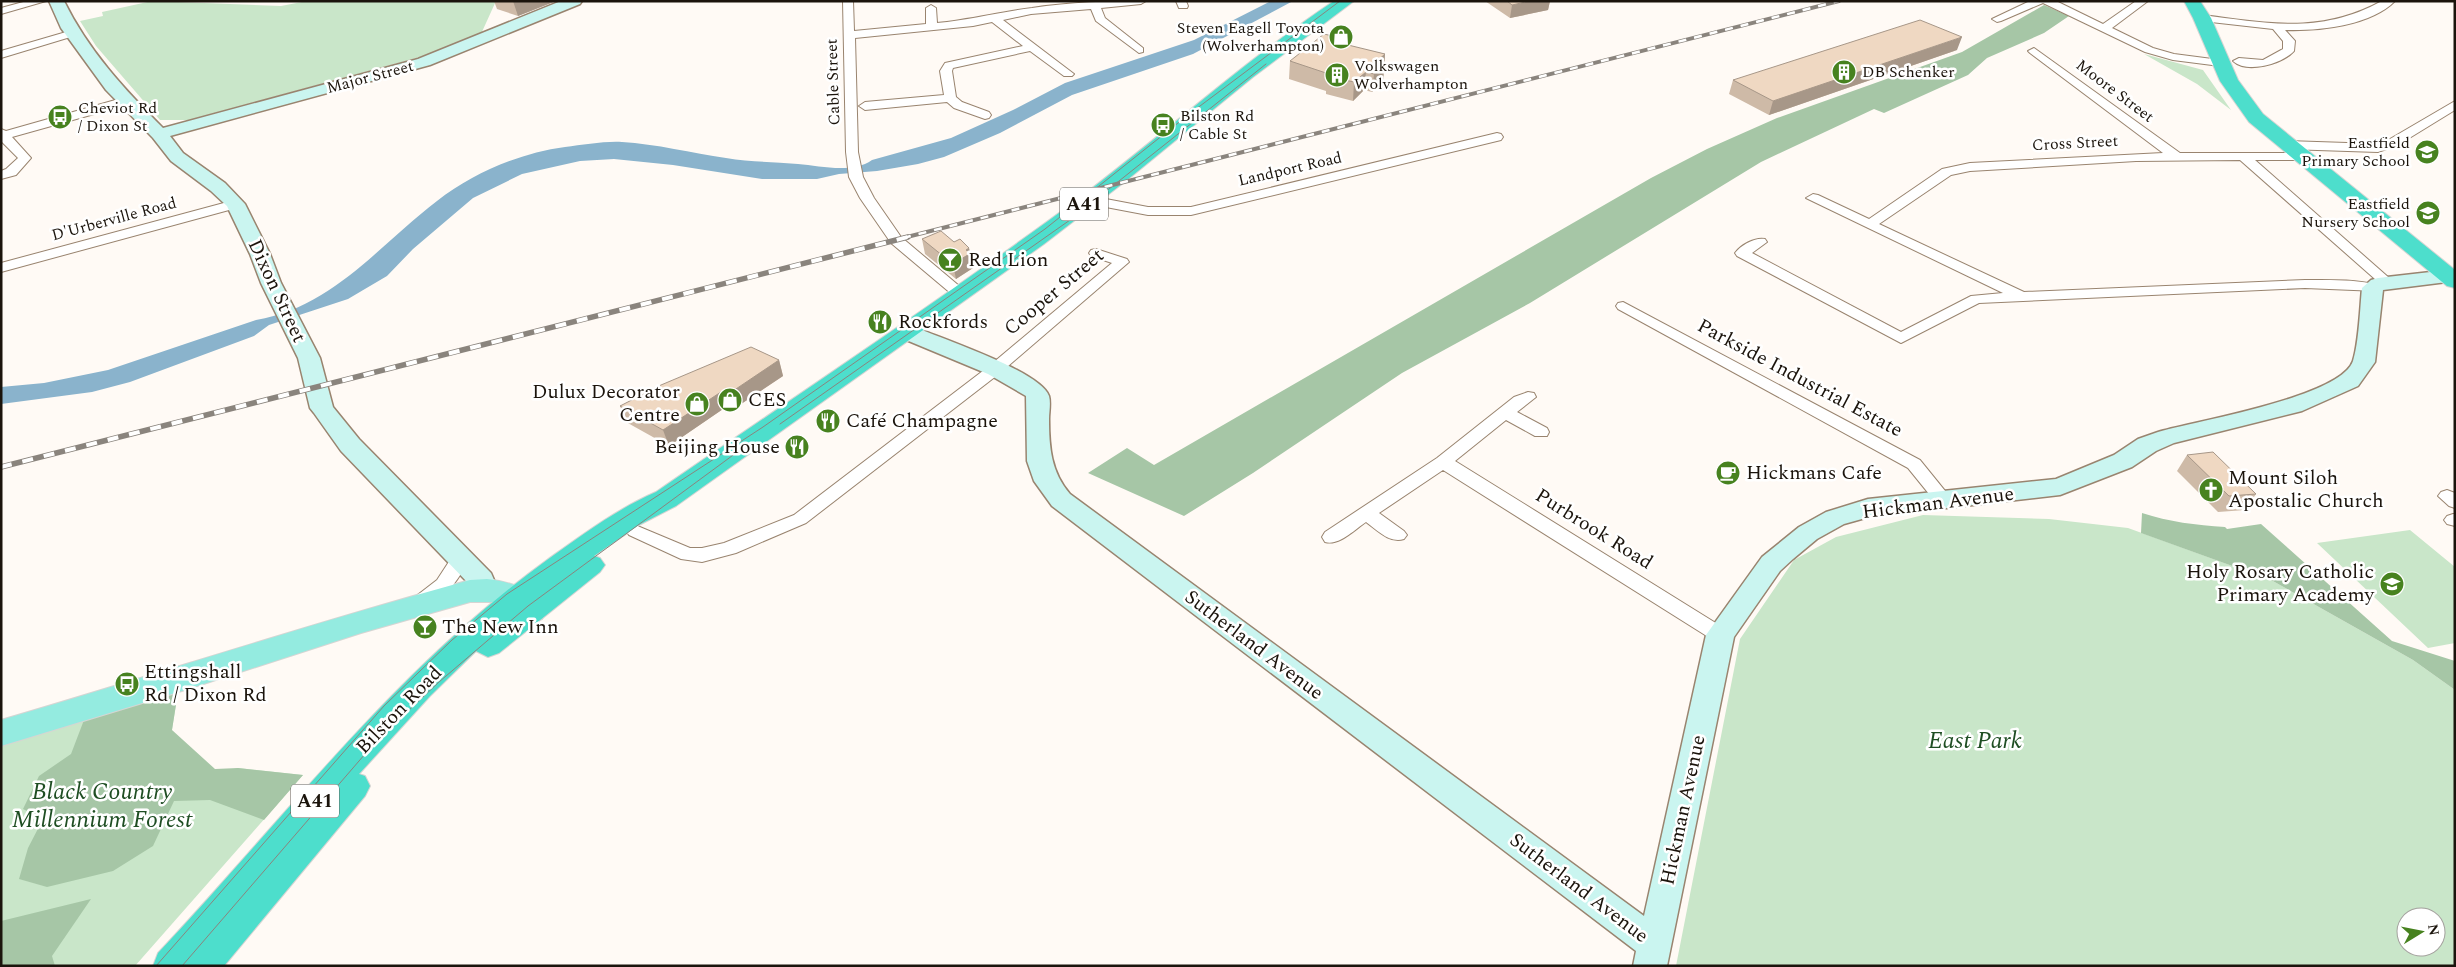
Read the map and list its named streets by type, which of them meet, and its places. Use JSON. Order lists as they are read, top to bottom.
{
  "streets": {
    "highway": ["A41", "Bilston Road"],
    "street": [
      "Major Street",
      "Cable Street",
      "Moore Street",
      "Cross Street",
      "Landport Road",
      "D'Urberville Road",
      "Dixon Street",
      "Cooper Street",
      "Parkside Industrial Estate",
      "Hickman Avenue",
      "Purbrook Road",
      "Sutherland Avenue"
    ]
  },
  "crossings": [
    ["Major Street", "Dixon Street"],
    ["Cable Street", "Bilston Road"],
    ["Moore Street", "Cross Street"],
    ["Landport Road", "Bilston Road"],
    ["D'Urberville Road", "Dixon Street"],
    ["Dixon Street", "Bilston Road"],
    ["Cooper Street", "Sutherland Avenue"],
    ["Cooper Street", "Bilston Road"],
    ["Parkside Industrial Estate", "Hickman Avenue"],
    ["Hickman Avenue", "Purbrook Road"],
    ["Hickman Avenue", "Sutherland Avenue"],
    ["Sutherland Avenue", "Bilston Road"]
  ],
  "parks": ["East Park", "Black Country Millennium Forest"],
  "places": {
    "shop": ["Steven Eagell Toyota (Wolverhampton)", "CES", "Dulux Decorator Centre"],
    "building": ["DB Schenker", "Volkswagen Wolverhampton"],
    "bus stop": ["Cheviot Rd / Dixon St", "Bilston Rd / Cable St", "Ettingshall Rd / Dixon Rd"],
    "school or university": ["Eastfield Primary School", "Eastfield Nursery School", "Holy Rosary Catholic Primary Academy"],
    "bar": ["Red Lion", "The New Inn"],
    "restaurant": ["Rockfords", "Café Champagne", "Beijing House"],
    "cafe": ["Hickmans Cafe"],
    "church": ["Mount Siloh Apostalic Church"]
  },
  "north": "right"
}
